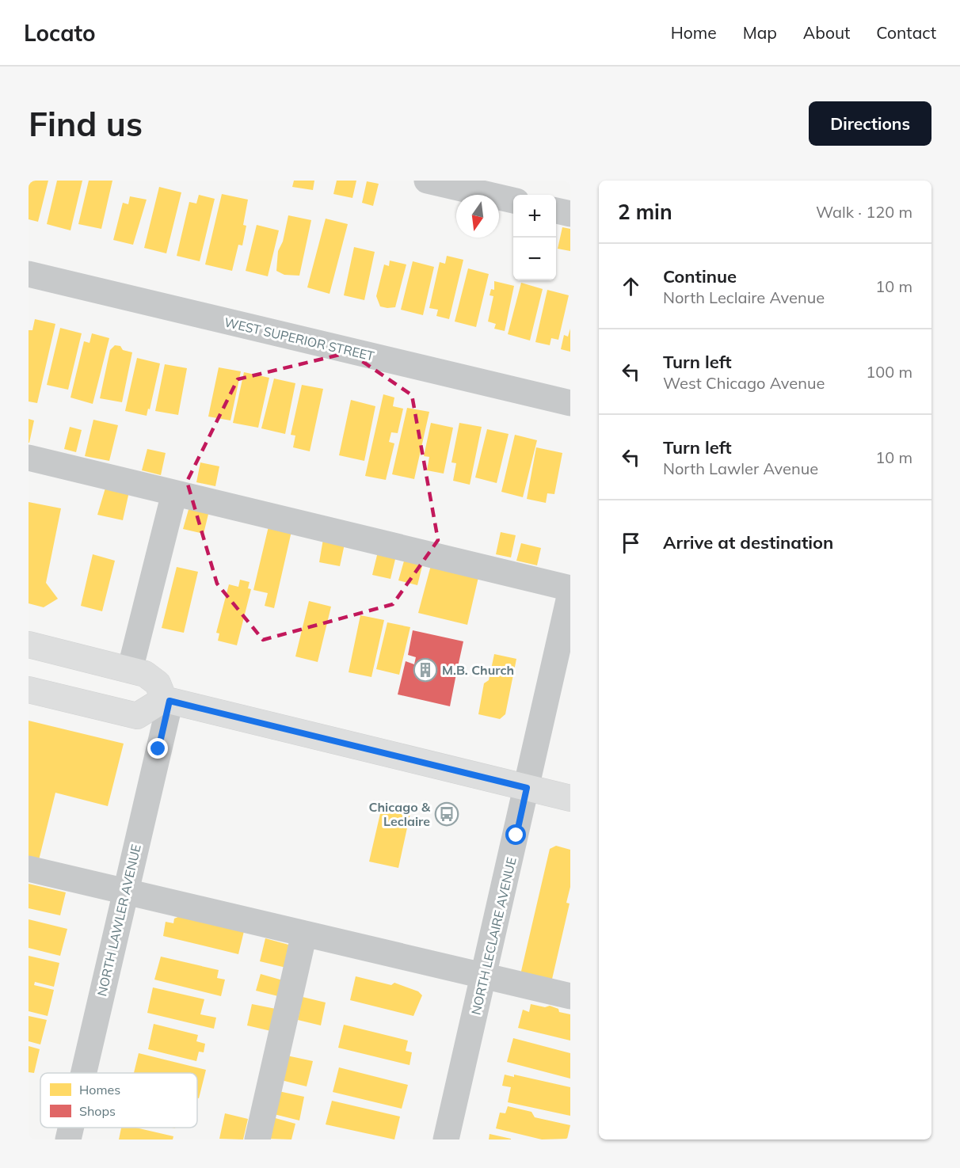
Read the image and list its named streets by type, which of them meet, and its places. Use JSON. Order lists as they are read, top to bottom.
{
  "streets": {
    "street": ["WEST SUPERIOR STREET", "NORTH LAWLER AVENUE", "NORTH LECLAIRE AVENUE"]
  },
  "places": {
    "building": ["M.B. Church"],
    "bus stop": ["Chicago & Leclaire"]
  },
  "legend": ["Homes", "Shops"],
  "north": "bottom",
  "page": {
    "header": "Locato",
    "nav": [
      "Home",
      "Map",
      "About",
      "Contact"
    ],
    "buttons": "Directions",
    "title": "Find us",
    "heading": ["2 min", "Walk · 120 m"],
    "map_buttons": ["+", "−"],
    "list": [
      ["Continue", "North Leclaire Avenue", "10 m"],
      ["Turn left", "West Chicago Avenue", "100 m"],
      ["Turn left", "North Lawler Avenue", "10 m"],
      "Arrive at destination"
    ]
  }
}
